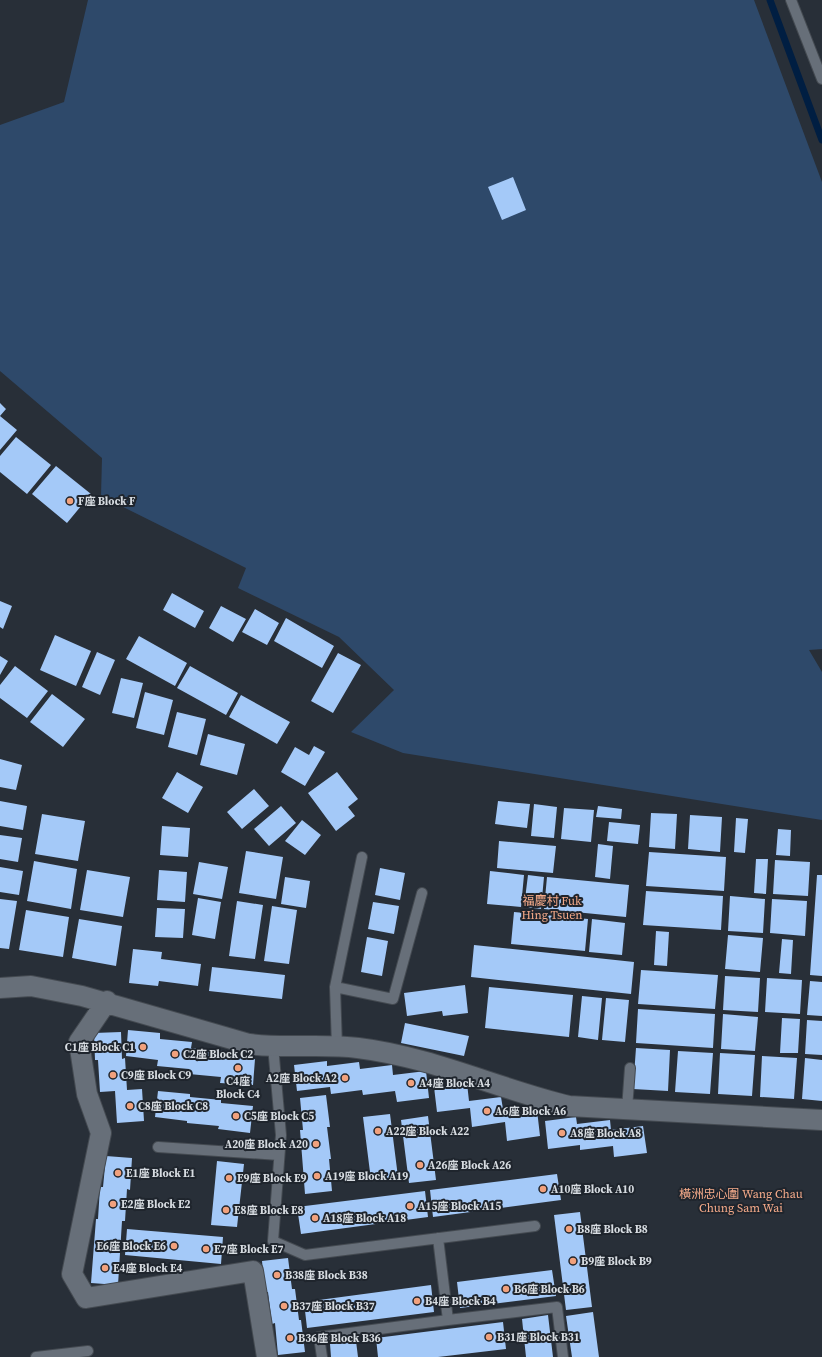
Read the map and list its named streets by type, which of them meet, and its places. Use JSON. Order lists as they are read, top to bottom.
{
  "districts": ["福慶村 Fuk Hing Tsuen", "橫洲忠心圍 Wang Chau Chung Sam Wai"],
  "places": [
    "F座 Block F",
    "C1座 Block C1",
    "C2座 Block C2",
    "C4座 Block C4",
    "C9座 Block C9",
    "A2座 Block A2",
    "A4座 Block A4",
    "C8座 Block C8",
    "A6座 Block A6",
    "C5座 Block C5",
    "A22座 Block A22",
    "A8座 Block A8",
    "A20座 Block A20",
    "A26座 Block A26",
    "E1座 Block E1",
    "A19座 Block A19",
    "E9座 Block E9",
    "A10座 Block A10",
    "E2座 Block E2",
    "A15座 Block A15",
    "E8座 Block E8",
    "A18座 Block A18",
    "B8座 Block B8",
    "E6座 Block E6",
    "E7座 Block E7",
    "B9座 Block B9",
    "E4座 Block E4",
    "B38座 Block B38",
    "B6座 Block B6",
    "B4座 Block B4",
    "B37座 Block B37",
    "B31座 Block B31",
    "B36座 Block B36"
  ]
}
